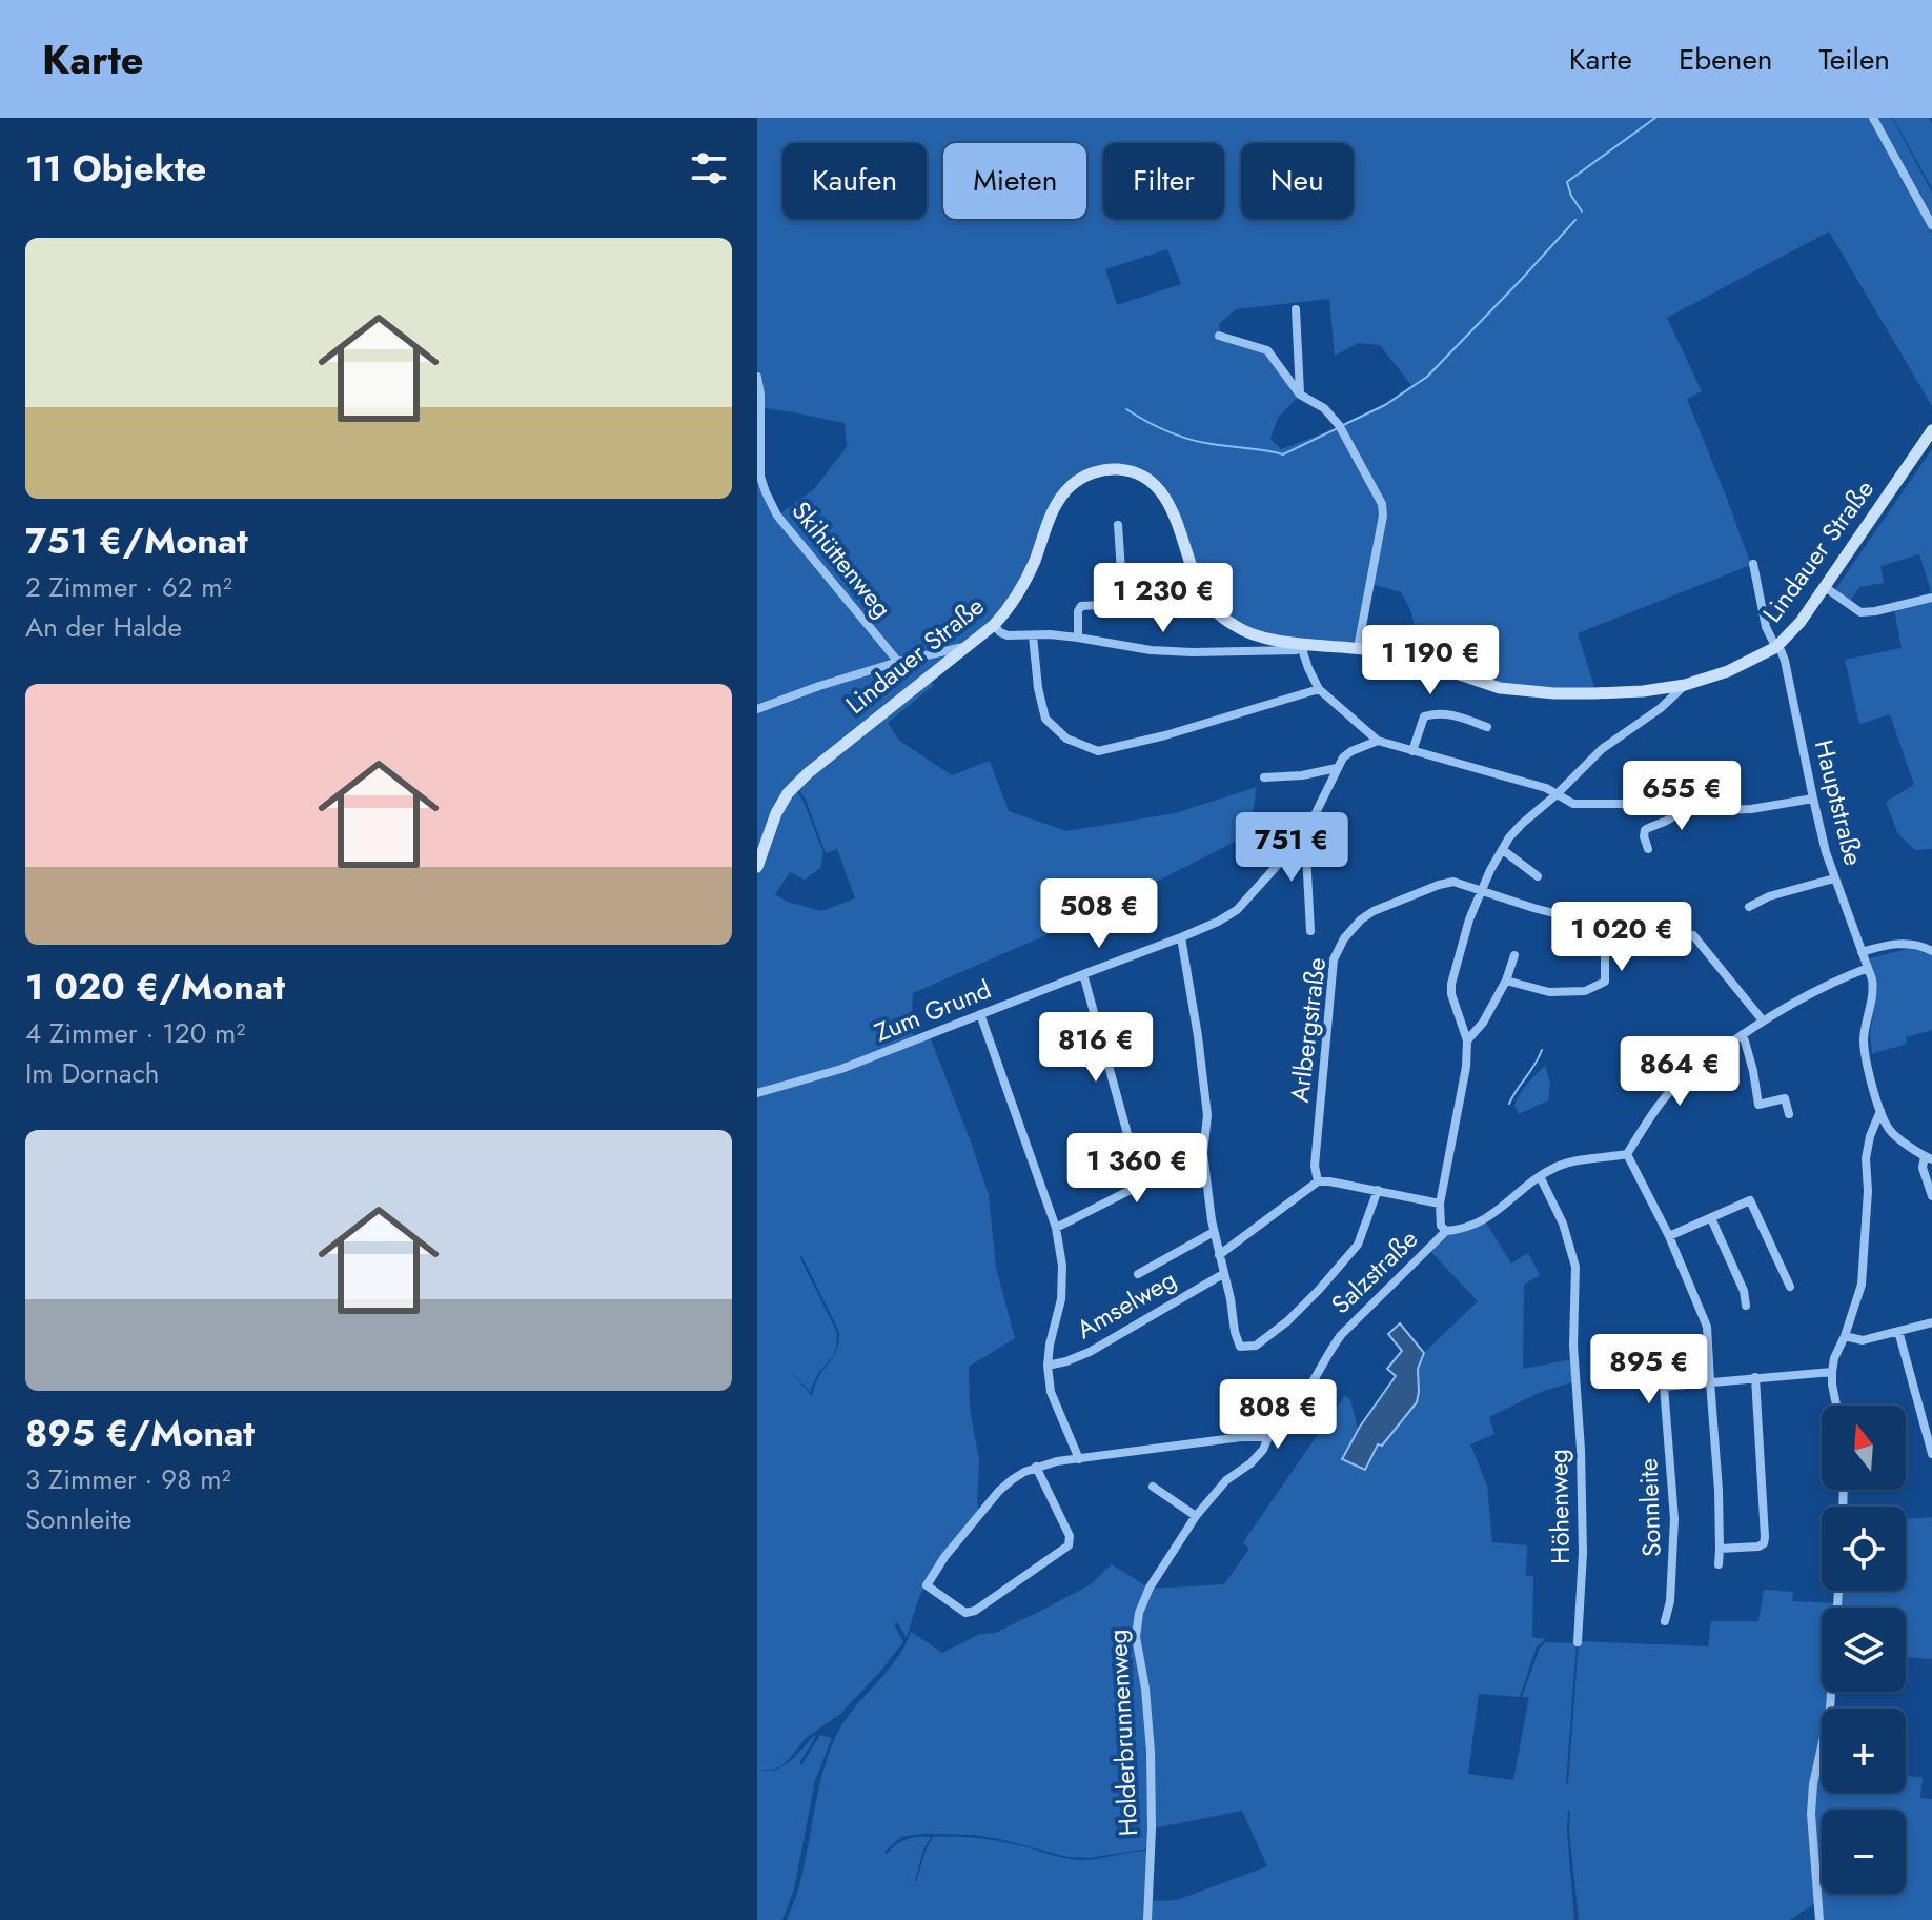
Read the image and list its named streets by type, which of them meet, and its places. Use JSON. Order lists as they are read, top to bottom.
{
  "streets": {
    "main road": ["Lindauer Straße"],
    "street": [
      "Skihüttenweg",
      "Hauptstraße",
      "Zum Grund",
      "Arlbergstraße",
      "Salzstraße",
      "Amselweg",
      "Höhenweg",
      "Sonnleite",
      "Holderbrunnenweg"
    ]
  },
  "crossings": [
    ["Lindauer Straße", "Hauptstraße"],
    ["Salzstraße", "Höhenweg"],
    ["Salzstraße", "Holderbrunnenweg"]
  ],
  "north": "top",
  "page": {
    "header": "Karte",
    "nav": ["Karte", "Ebenen", "Teilen"],
    "heading": "11 Objekte",
    "chip": [
      "Kaufen",
      "Mieten",
      "Filter",
      "Neu"
    ],
    "list": [
      {
        "name": "751 €/Monat",
        "note": "2 Zimmer · 62 m² · An der Halde"
      },
      {
        "name": "1 020 €/Monat",
        "note": "4 Zimmer · 120 m² · Im Dornach"
      },
      {
        "name": "895 €/Monat",
        "note": "3 Zimmer · 98 m² · Sonnleite"
      }
    ],
    "price": [
      "1 230 €",
      "1 190 €",
      "655 €",
      "751 €",
      "508 €",
      "1 020 €",
      "816 €",
      "864 €",
      "1 360 €",
      "895 €",
      "808 €"
    ],
    "map_buttons": ["+", "−"]
  }
}
